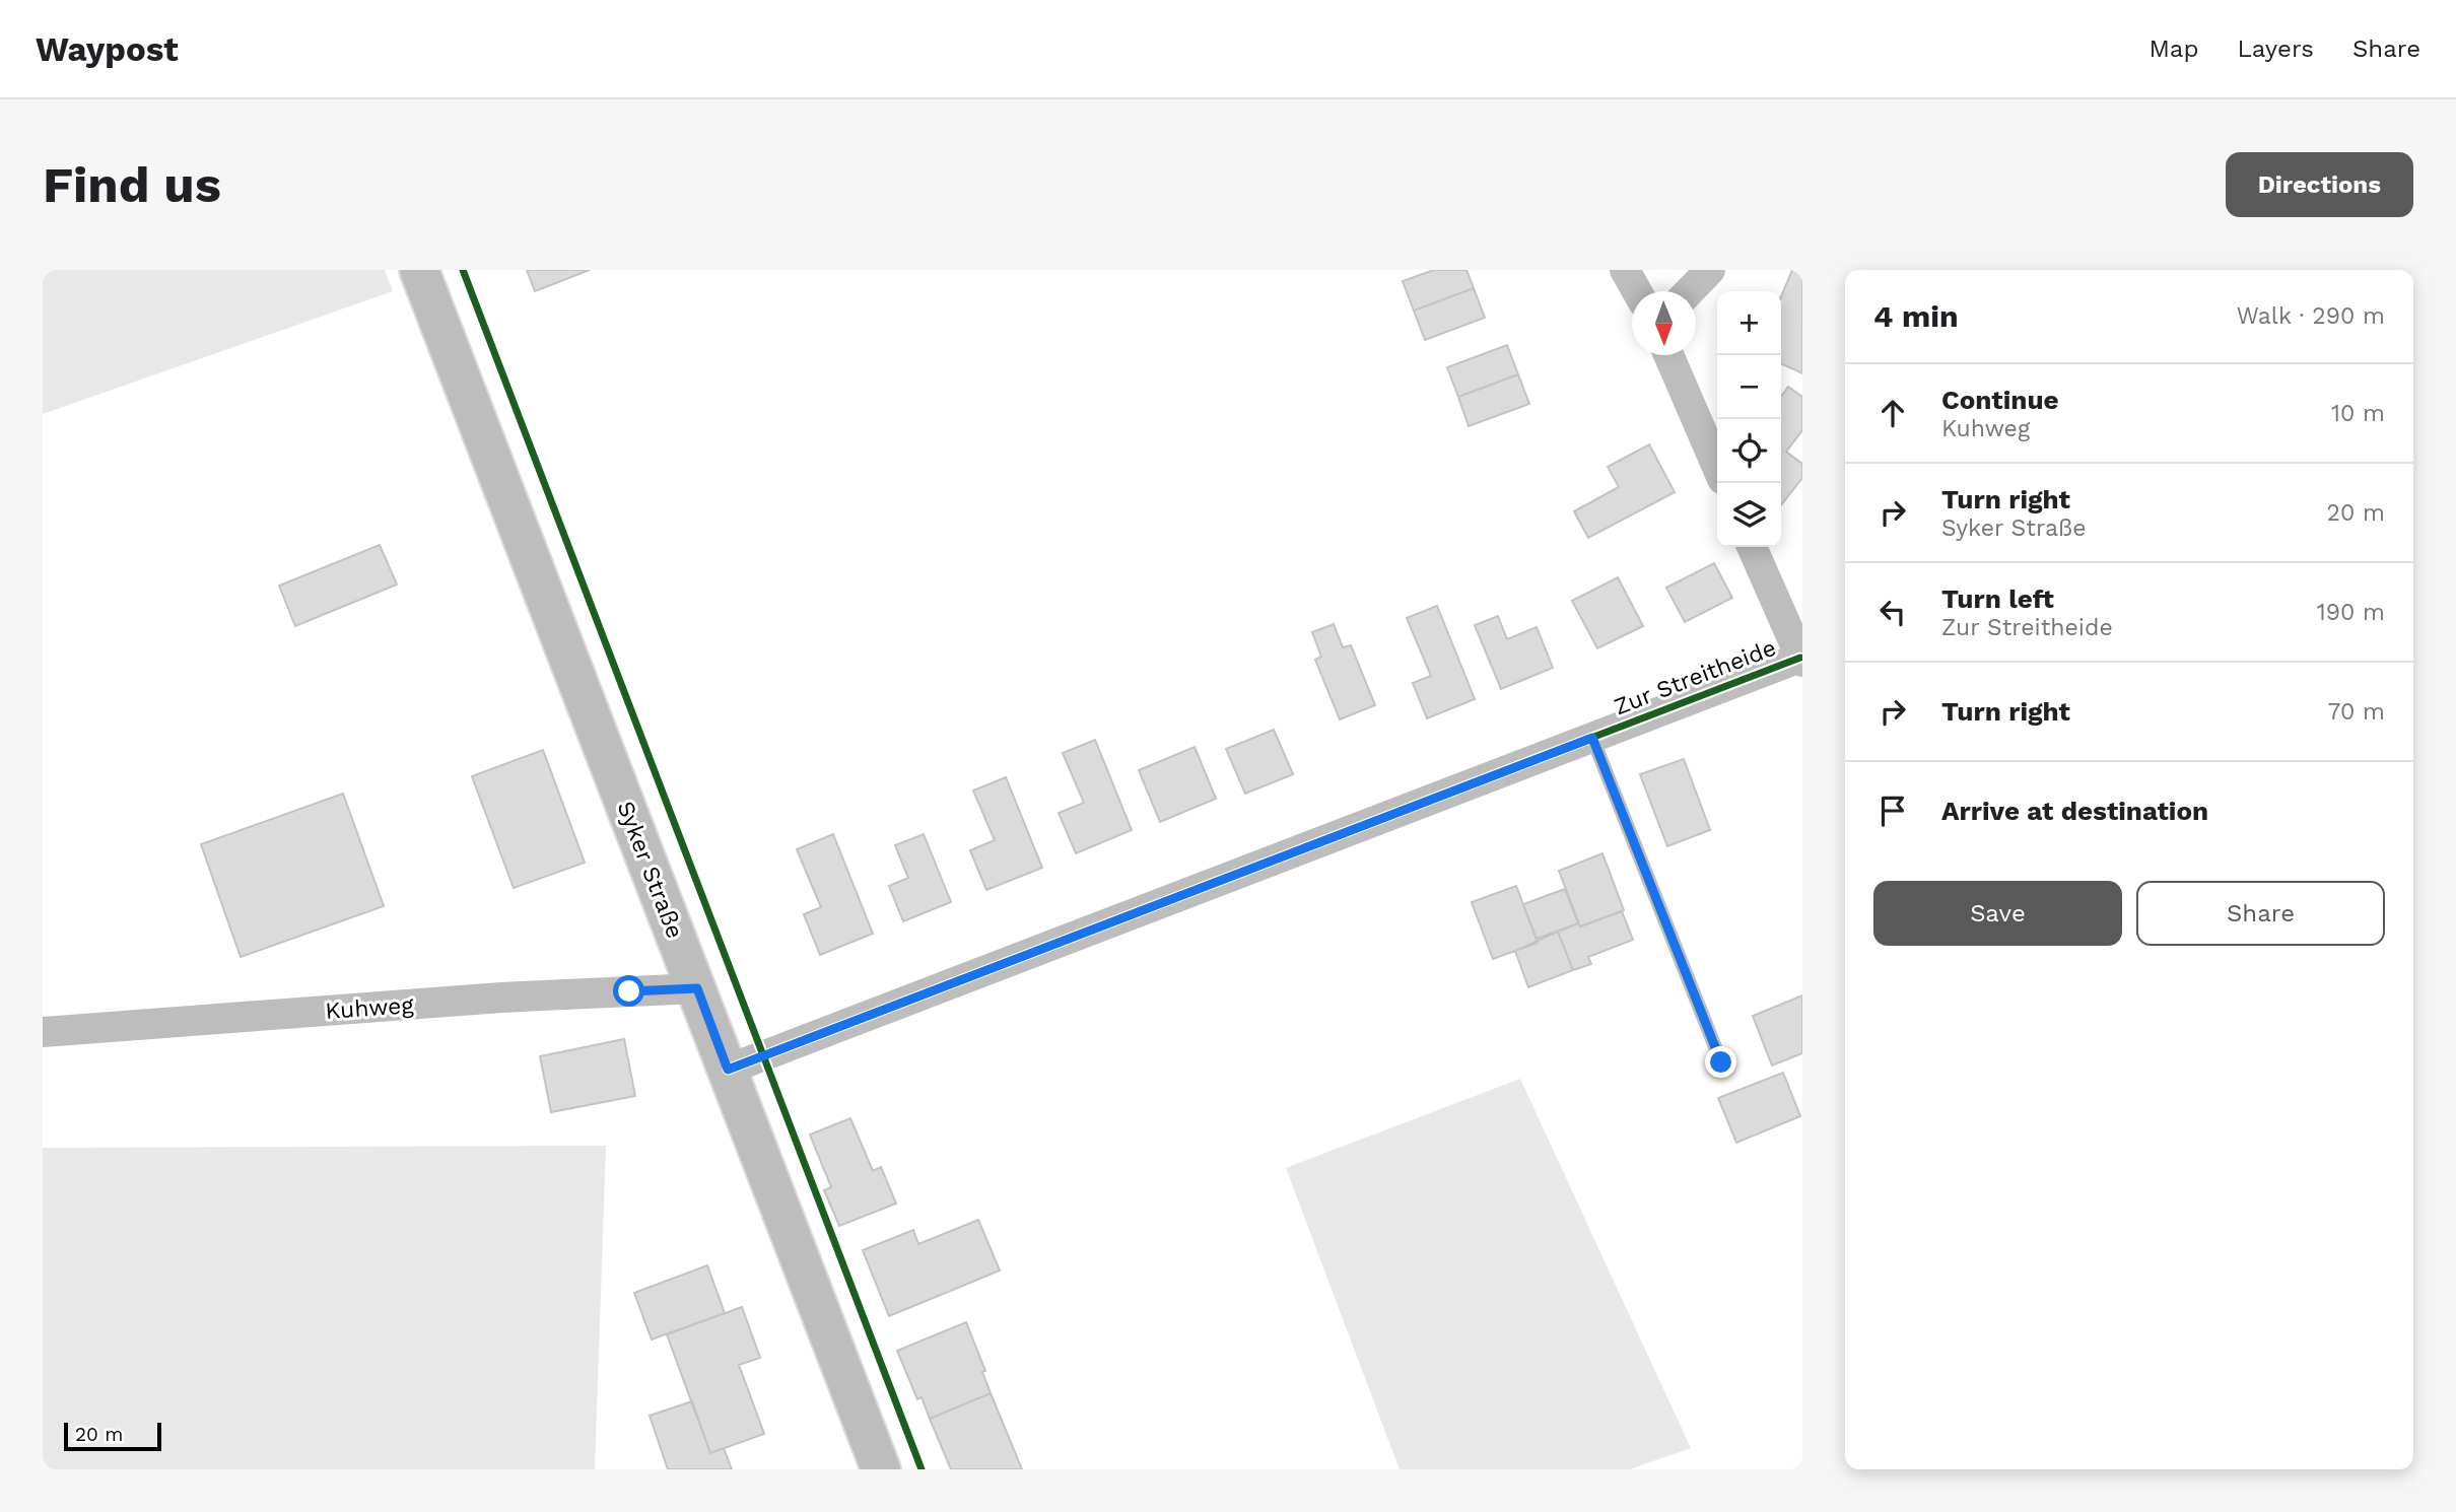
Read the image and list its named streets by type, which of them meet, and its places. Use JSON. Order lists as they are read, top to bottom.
{
  "streets": {
    "main road": ["Syker Straße"],
    "street": ["Zur Streitheide", "Kuhweg"]
  },
  "crossings": [
    ["Zur Streitheide", "Syker Straße"],
    ["Syker Straße", "Kuhweg"]
  ],
  "scale_bar": "20 m",
  "north": "bottom",
  "page": {
    "header": "Waypost",
    "nav": ["Map", "Layers", "Share"],
    "buttons": [
      "Directions",
      ["Save", "Share"]
    ],
    "title": "Find us",
    "heading": ["4 min", "Walk · 290 m"],
    "map_buttons": ["+", "−"],
    "list": [
      ["Continue", "Kuhweg", "10 m"],
      ["Turn right", "Syker Straße", "20 m"],
      ["Turn left", "Zur Streitheide", "190 m"],
      ["Turn right", "70 m"],
      "Arrive at destination"
    ],
    "scale": "20 m"
  }
}
